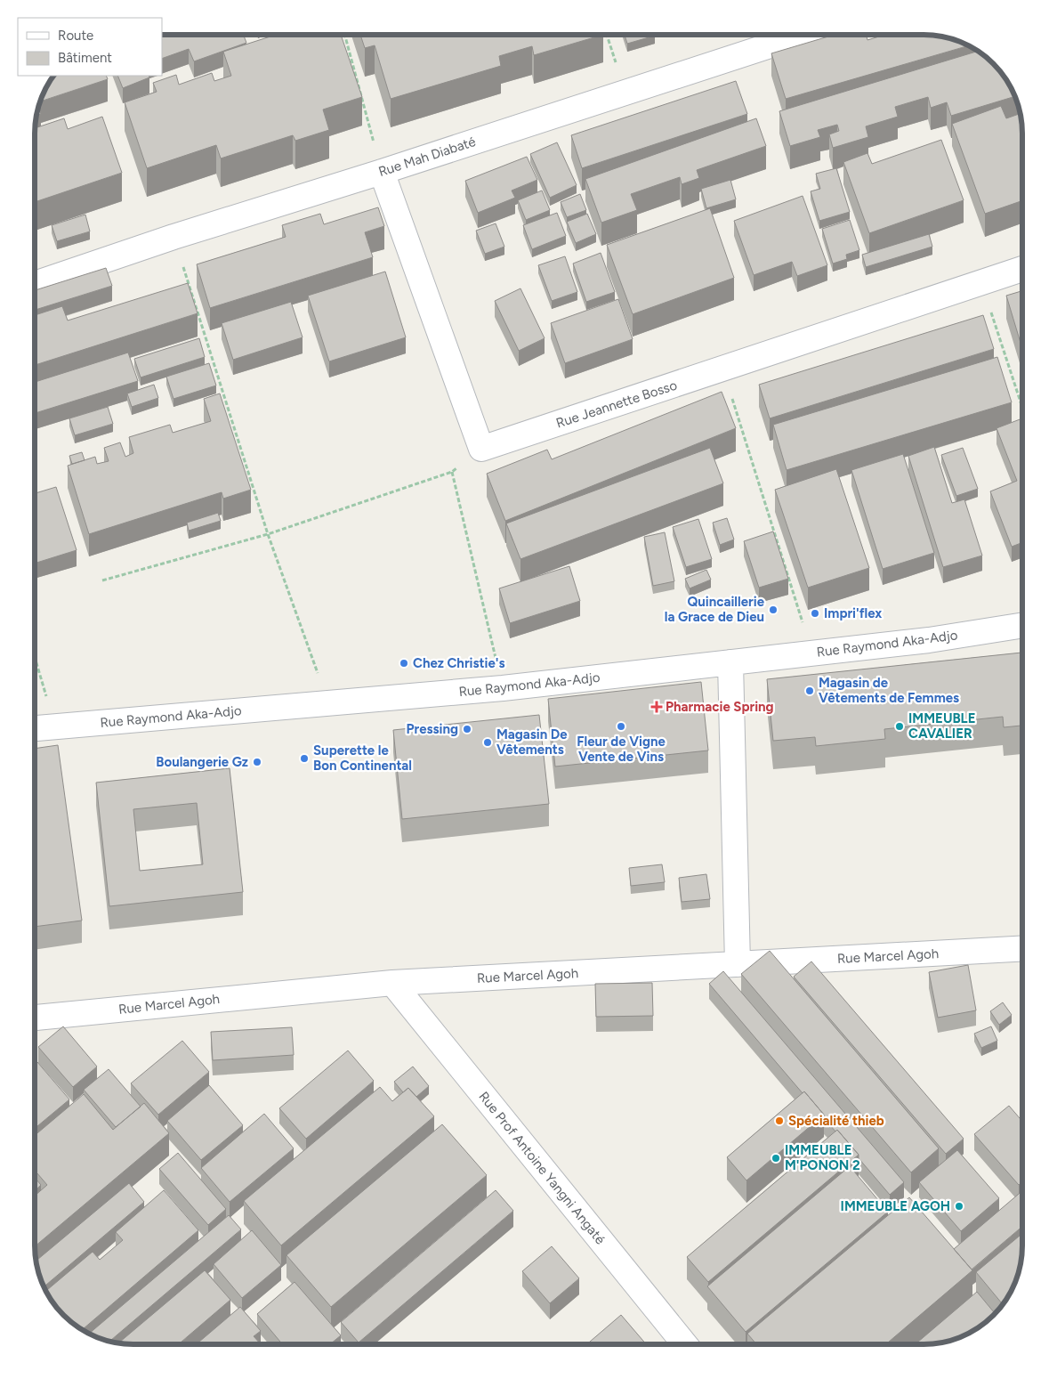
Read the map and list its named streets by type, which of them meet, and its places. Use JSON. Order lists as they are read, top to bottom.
{
  "streets": {
    "street": [
      "Rue Mah Diabaté",
      "Rue Jeannette Bosso",
      "Rue Raymond Aka-Adjo",
      "Rue Marcel Agoh",
      "Rue Prof Antoine Yangni Angaté"
    ]
  },
  "crossings": [
    ["Rue Marcel Agoh", "Rue Prof Antoine Yangni Angaté"]
  ],
  "places": {
    "other": [
      "Quincaillerie la Grace de Dieu",
      "Impri'flex",
      "Chez Christie's",
      "Magasin de Vêtements de Femmes",
      "Fleur de Vigne Vente de Vins",
      "IMMEUBLE CAVALIER",
      "Pressing",
      "Magasin De Vêtements",
      "Superette le Bon Continental",
      "Boulangerie Gz",
      "Spécialité thieb",
      "IMMEUBLE M'PONON 2",
      "IMMEUBLE AGOH"
    ],
    "health": ["Pharmacie Spring"]
  },
  "legend": ["Route", "Bâtiment"]
}
